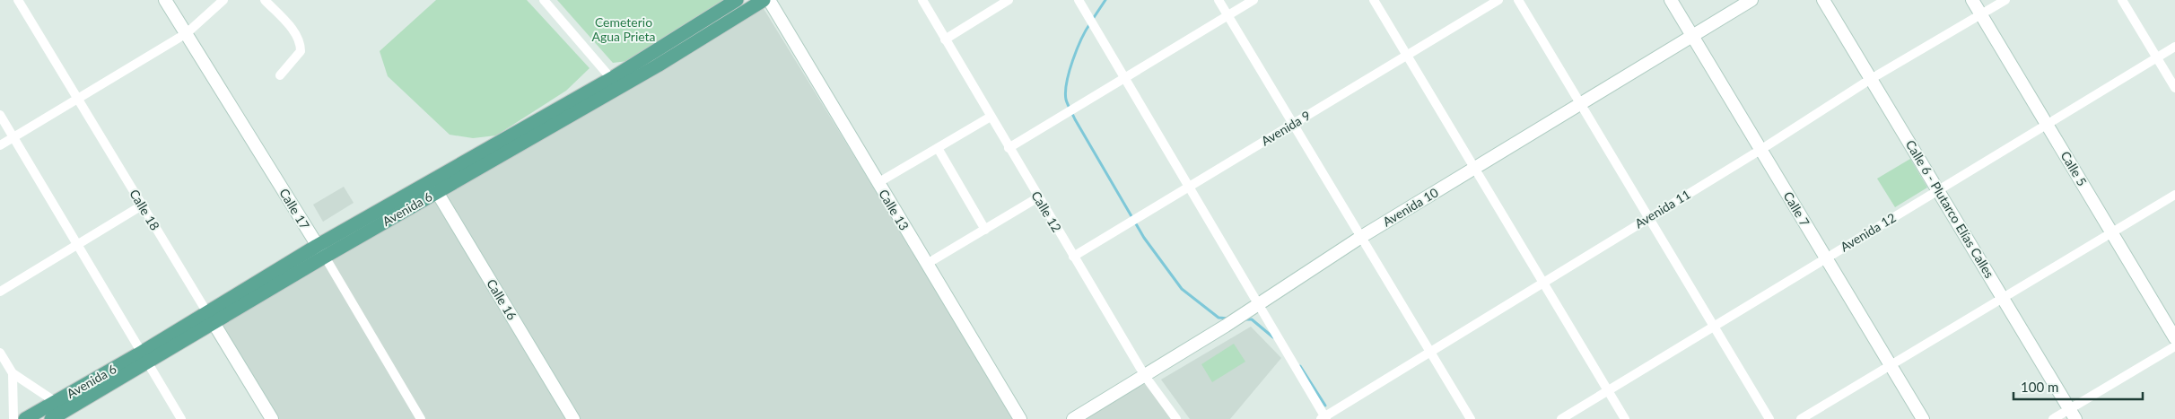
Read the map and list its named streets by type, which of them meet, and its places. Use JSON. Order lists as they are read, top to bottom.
{
  "streets": {
    "main road": ["Avenida 6"],
    "street": [
      "Avenida 9",
      "Calle 5",
      "Avenida 10",
      "Calle 17",
      "Avenida 11",
      "Calle 7",
      "Calle 6 - Plutarco Elías Calles",
      "Calle 18",
      "Calle 13",
      "Calle 12",
      "Avenida 12",
      "Calle 16"
    ]
  },
  "crossings": [
    ["Avenida 9", "Calle 12"],
    ["Calle 5", "Avenida 11"],
    ["Calle 5", "Avenida 12"],
    ["Avenida 10", "Calle 7"],
    ["Avenida 10", "Calle 12"],
    ["Calle 17", "Avenida 6"],
    ["Avenida 6", "Calle 18"],
    ["Avenida 6", "Calle 16"],
    ["Avenida 11", "Calle 7"],
    ["Avenida 11", "Calle 6 - Plutarco Elías Calles"],
    ["Calle 7", "Avenida 12"],
    ["Calle 6 - Plutarco Elías Calles", "Avenida 12"]
  ],
  "parks": ["Cemeterio Agua Prieta"],
  "scale_bar": "100 m"
}
